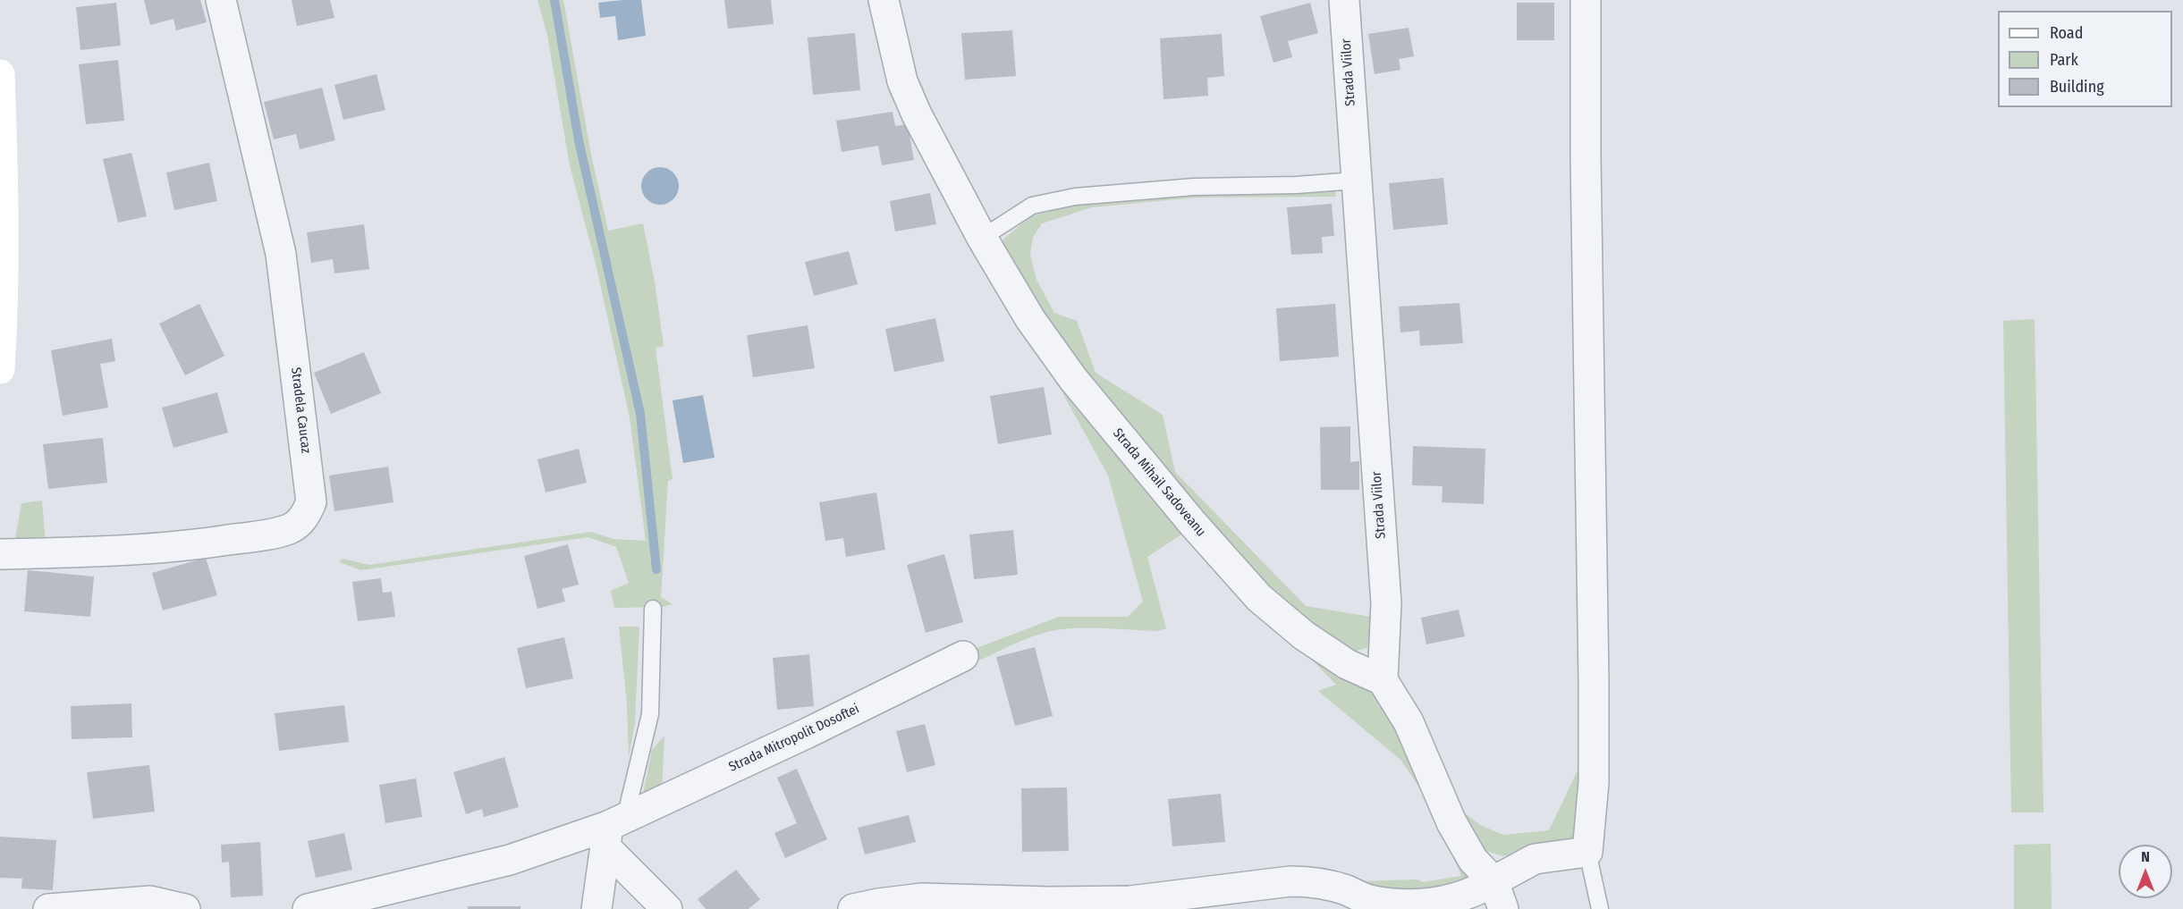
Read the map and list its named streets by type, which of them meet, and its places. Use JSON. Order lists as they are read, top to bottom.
{
  "streets": {
    "street": [
      "Strada Viilor",
      "Stradela Caucaz",
      "Strada Mihail Sadoveanu",
      "Strada Mitropolit Dosoftei"
    ]
  },
  "crossings": [
    ["Strada Viilor", "Strada Mihail Sadoveanu"]
  ],
  "legend": ["Road", "Park", "Building"],
  "north": "top"
}
